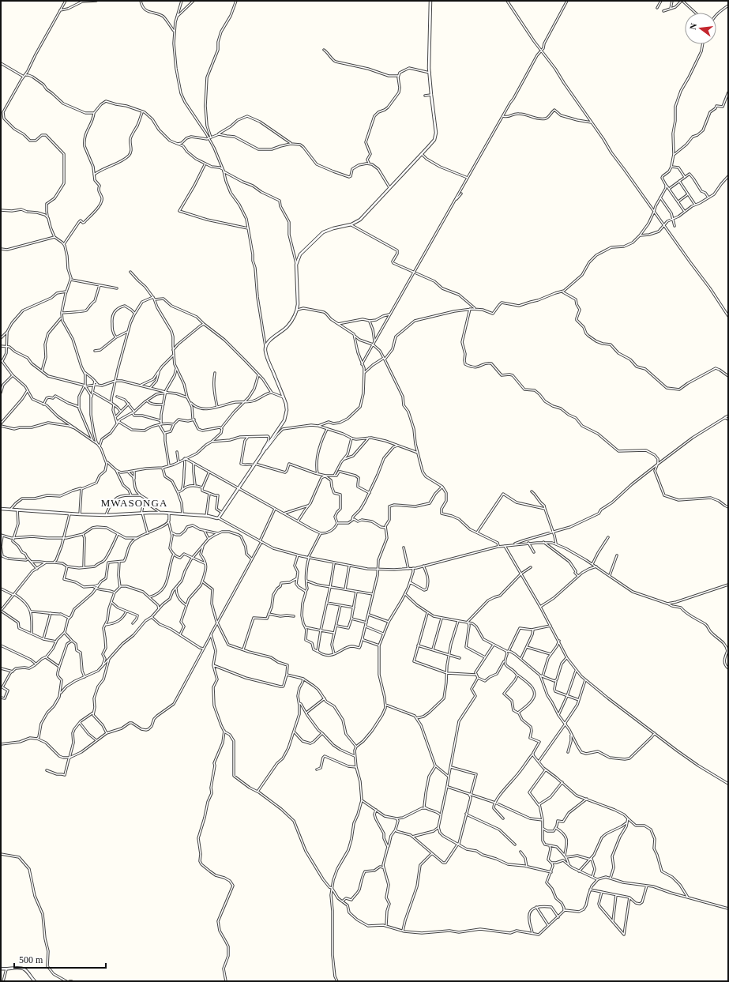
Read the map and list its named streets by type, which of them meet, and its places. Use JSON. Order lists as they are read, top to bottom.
{
  "districts": ["MWASONGA"],
  "scale_bar": "500 m",
  "north": "left"
}
